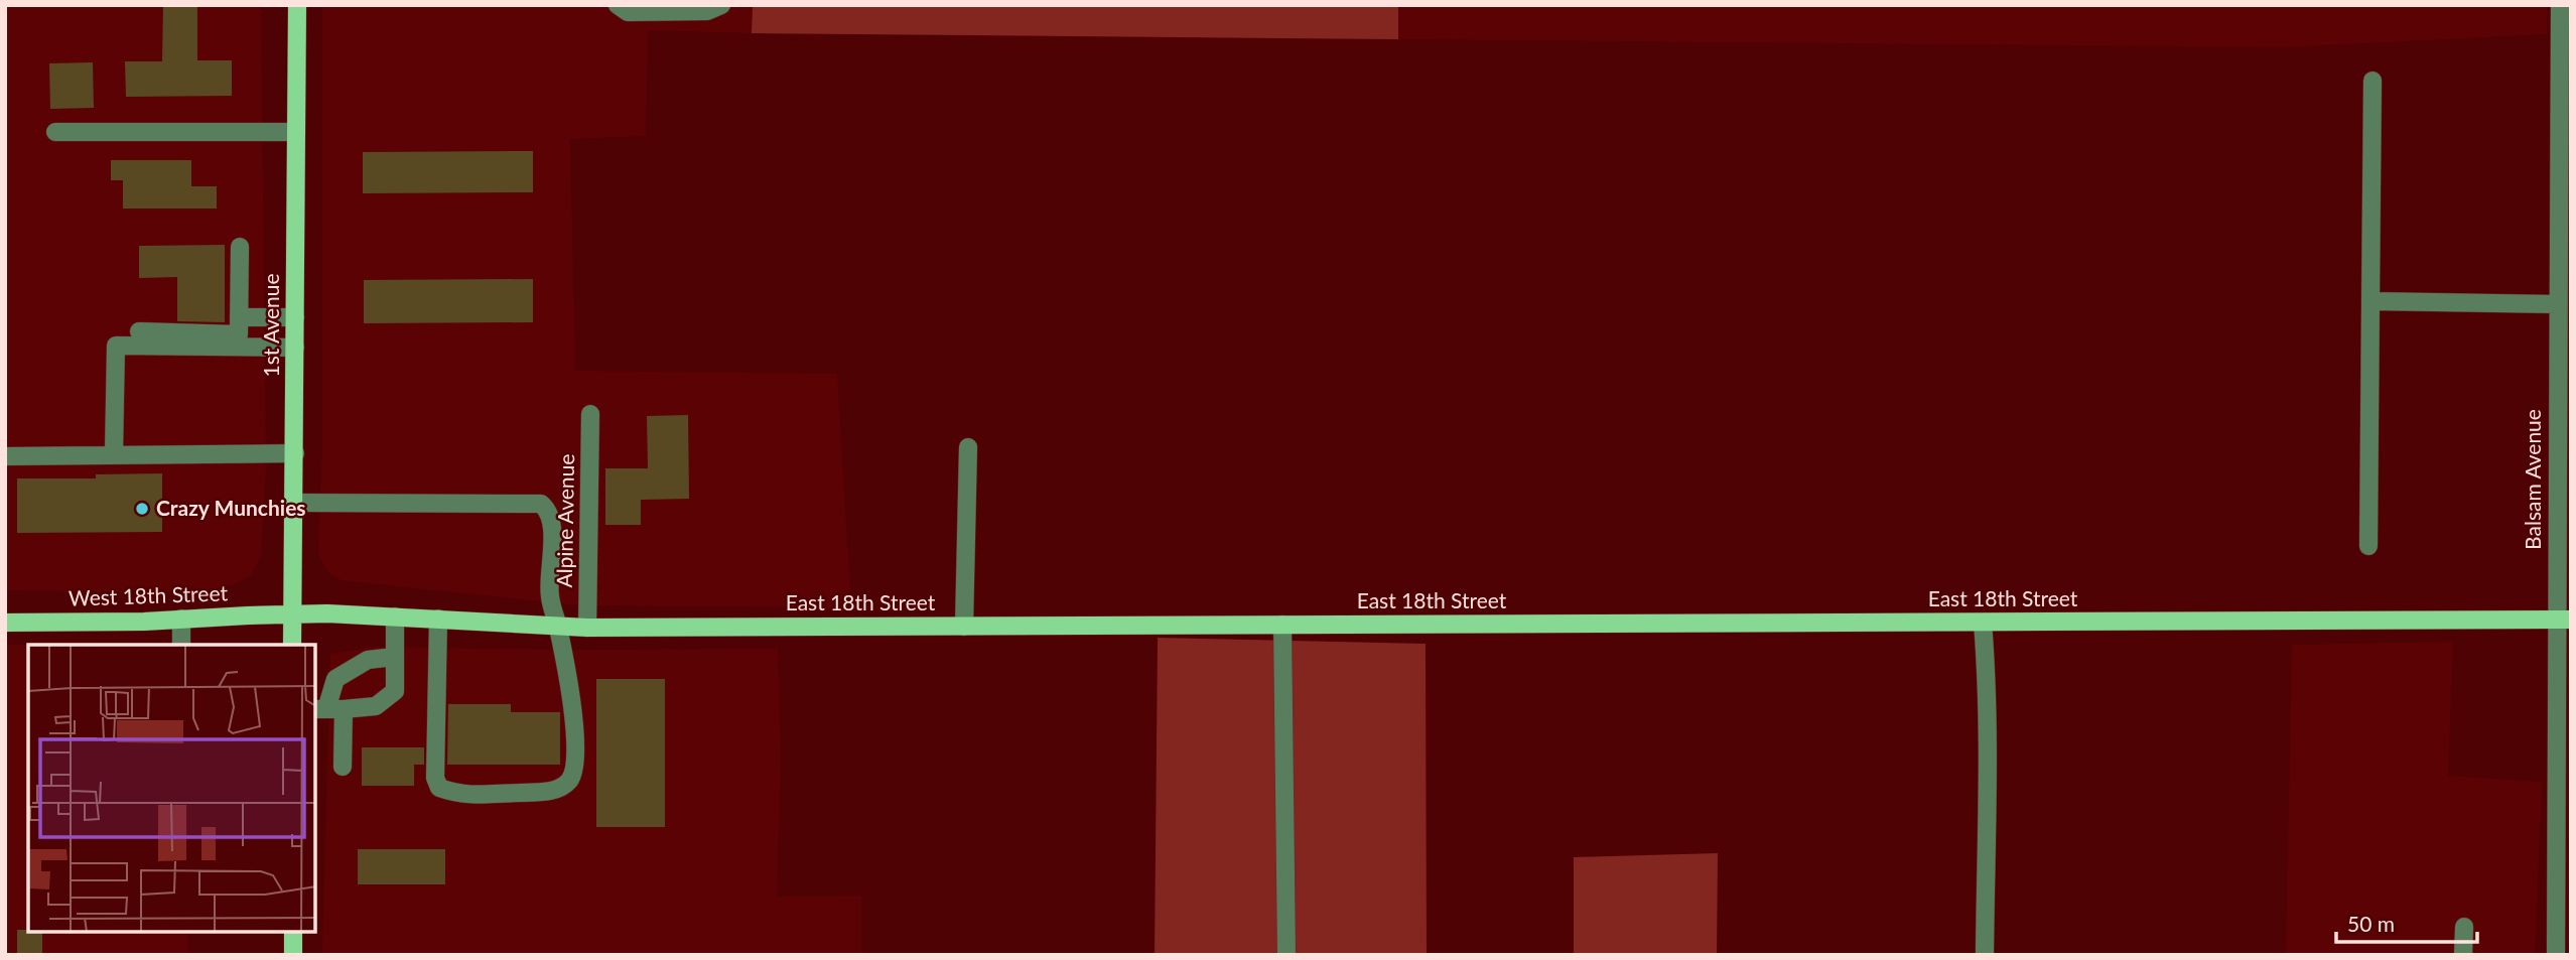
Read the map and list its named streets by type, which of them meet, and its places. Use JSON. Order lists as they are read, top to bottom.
{
  "streets": {
    "main road": ["1st Avenue", "West 18th Street", "East 18th Street"],
    "street": ["Balsam Avenue", "Alpine Avenue"]
  },
  "crossings": [
    ["1st Avenue", "West 18th Street"],
    ["1st Avenue", "East 18th Street"],
    ["Balsam Avenue", "East 18th Street"],
    ["Alpine Avenue", "East 18th Street"],
    ["West 18th Street", "East 18th Street"]
  ],
  "places": ["Crazy Munchies"],
  "scale_bar": "50 m"
}
